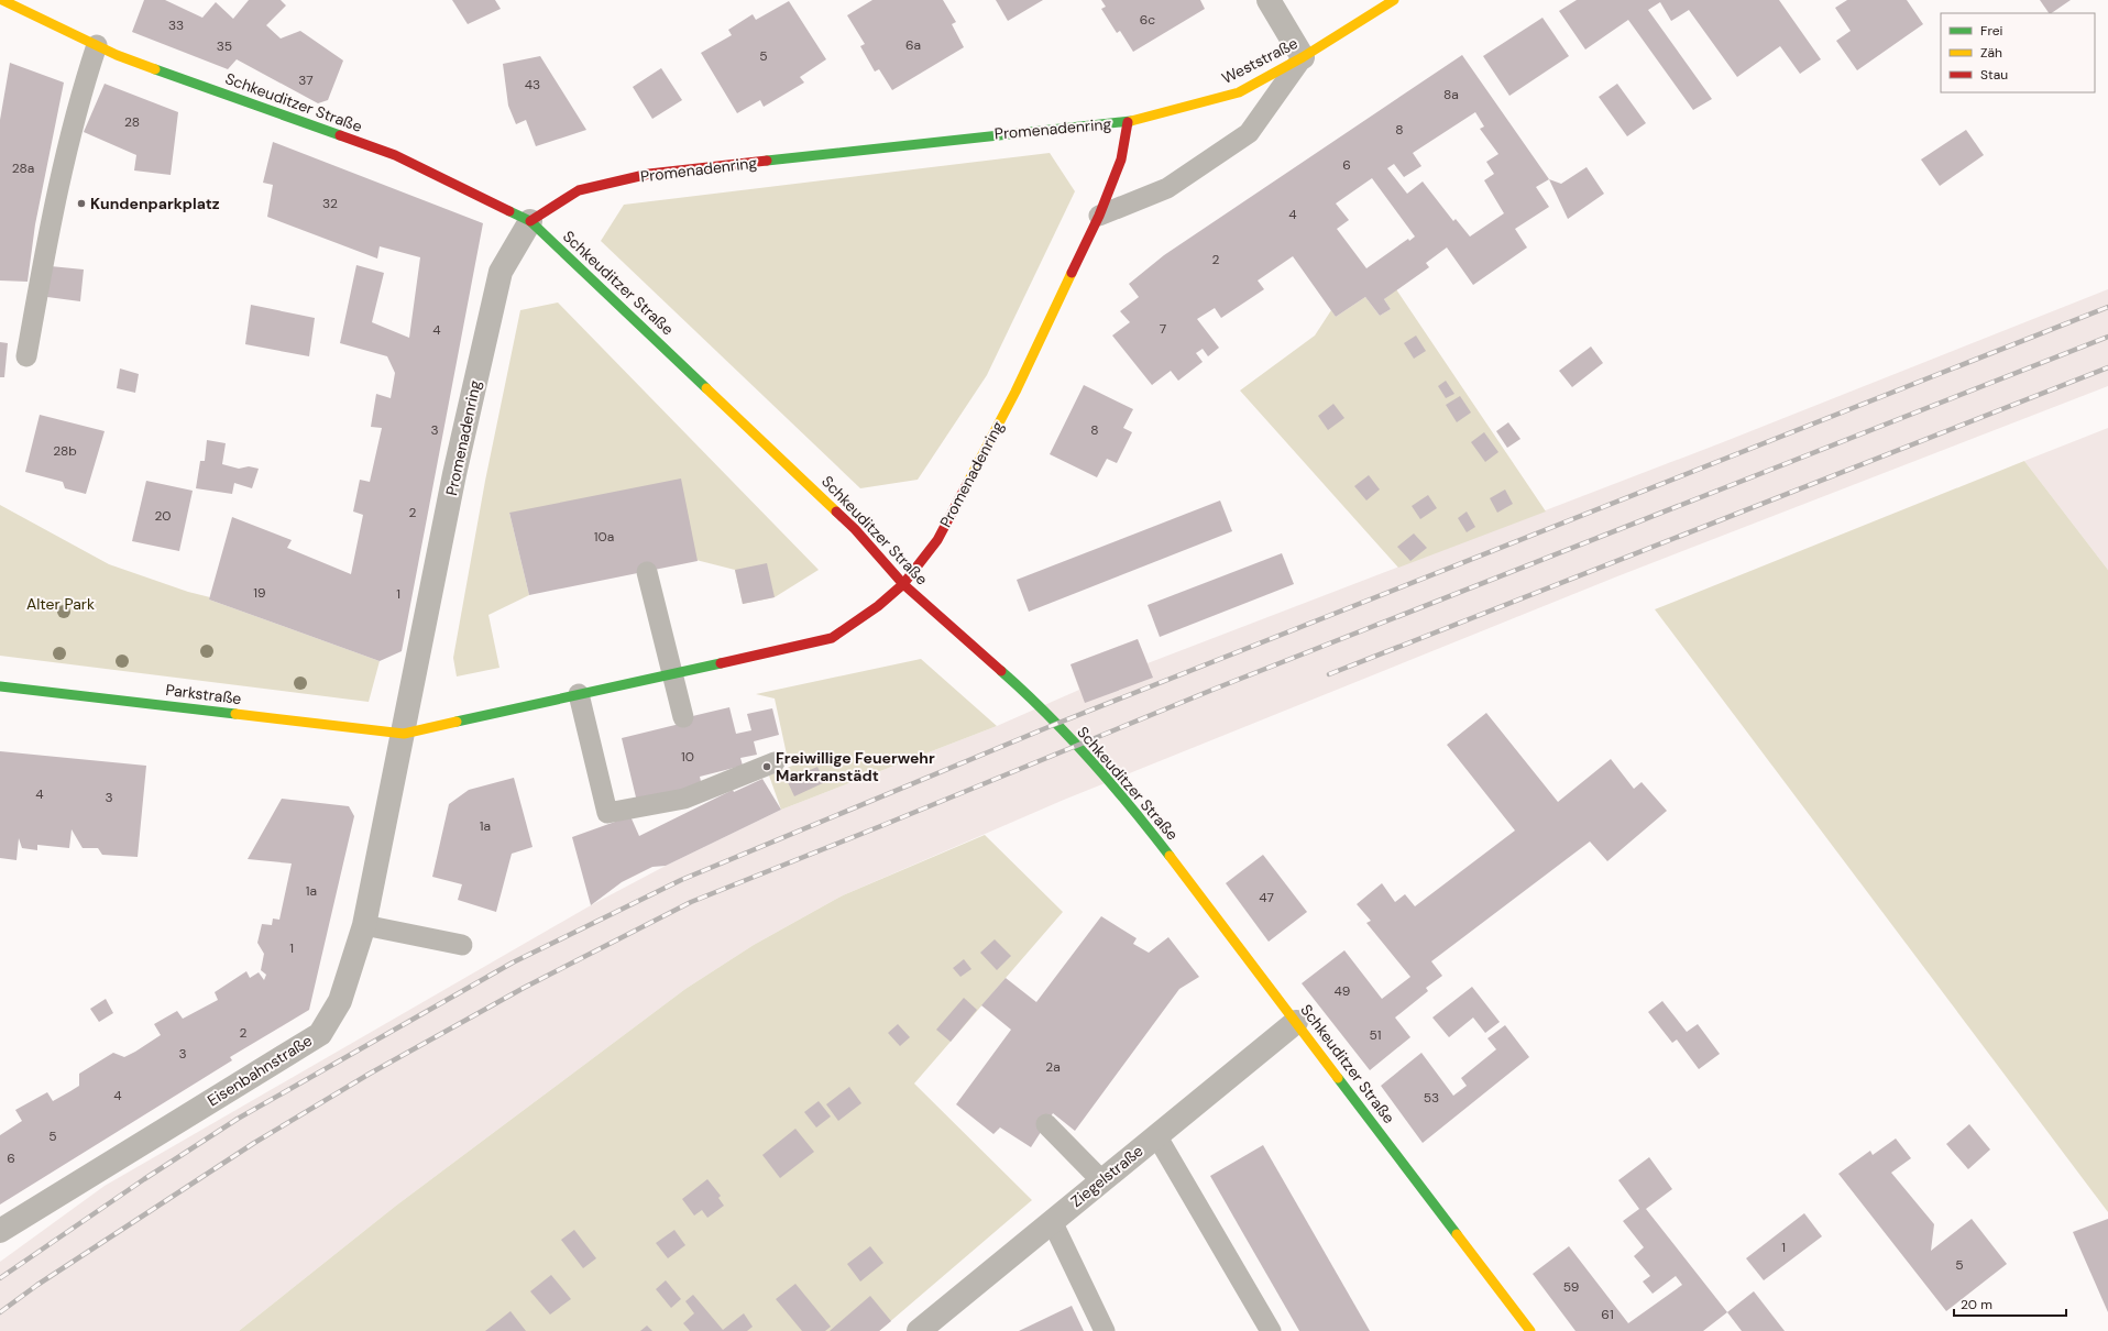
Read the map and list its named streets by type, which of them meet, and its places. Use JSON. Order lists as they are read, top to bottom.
{
  "streets": {
    "main road": [
      "Weststraße",
      "Schkeuditzer Straße",
      "Promenadenring",
      "Parkstraße"
    ],
    "street": ["Eisenbahnstraße", "Ziegelstraße"]
  },
  "crossings": [
    ["Weststraße", "Promenadenring"],
    ["Schkeuditzer Straße", "Promenadenring"],
    ["Schkeuditzer Straße", "Ziegelstraße"],
    ["Promenadenring", "Parkstraße"],
    ["Promenadenring", "Eisenbahnstraße"],
    ["Parkstraße", "Eisenbahnstraße"]
  ],
  "parks": ["Alter Park"],
  "places": ["Kundenparkplatz", "Freiwillige Feuerwehr Markranstädt"],
  "house_numbers": [
    "6c",
    "33",
    "6a",
    "35",
    "5",
    "37",
    "43",
    "8a",
    "28",
    "8",
    "6",
    "28a",
    "32",
    "4",
    "2",
    "7",
    "4",
    "3",
    "8",
    "28b",
    "2",
    "20",
    "10a",
    "19",
    "1",
    "10",
    "4",
    "3",
    "1a",
    "1a",
    "47",
    "1",
    "49",
    "2",
    "51",
    "3",
    "2a",
    "4",
    "53",
    "5",
    "6",
    "1",
    "5",
    "59",
    "61"
  ],
  "legend": ["Frei", "Zäh", "Stau"],
  "scale_bar": "20 m"
}
